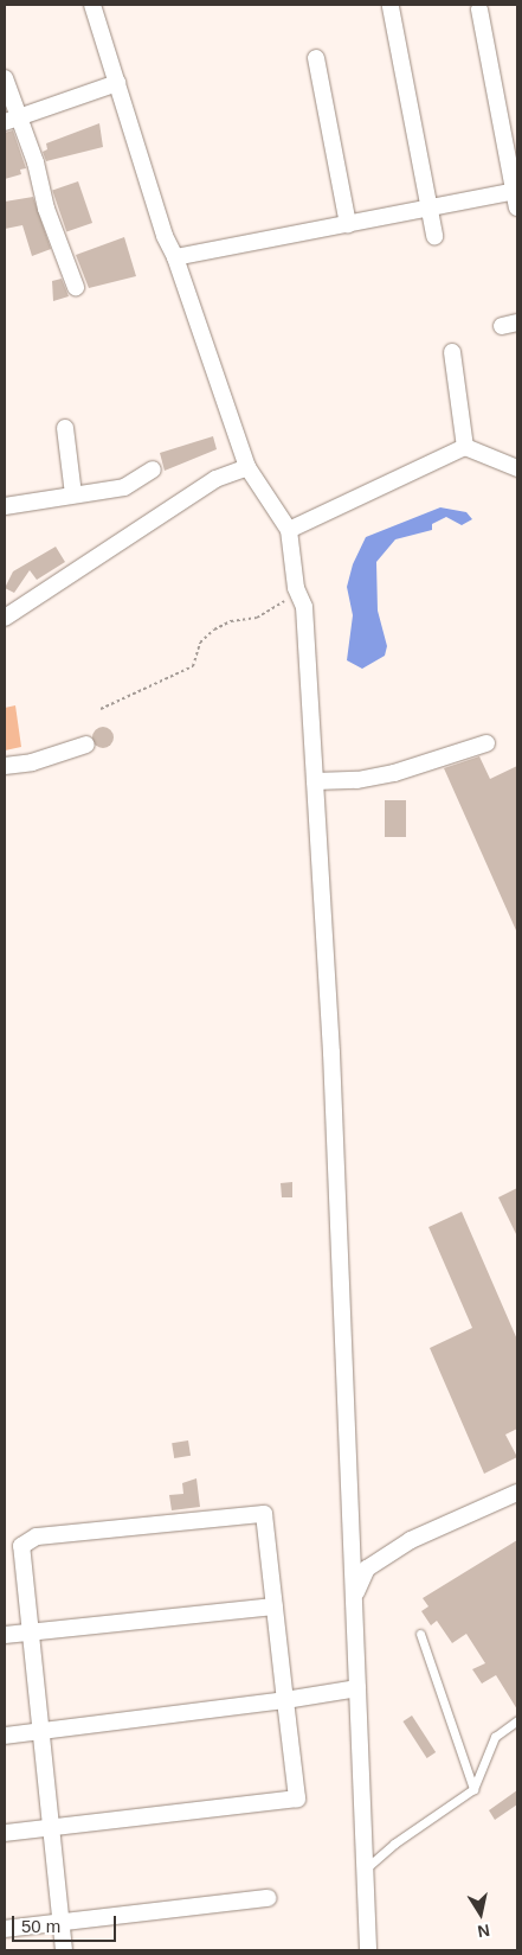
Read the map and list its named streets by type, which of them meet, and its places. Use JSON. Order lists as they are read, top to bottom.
{
  "scale_bar": "50 m",
  "north": "bottom"
}
